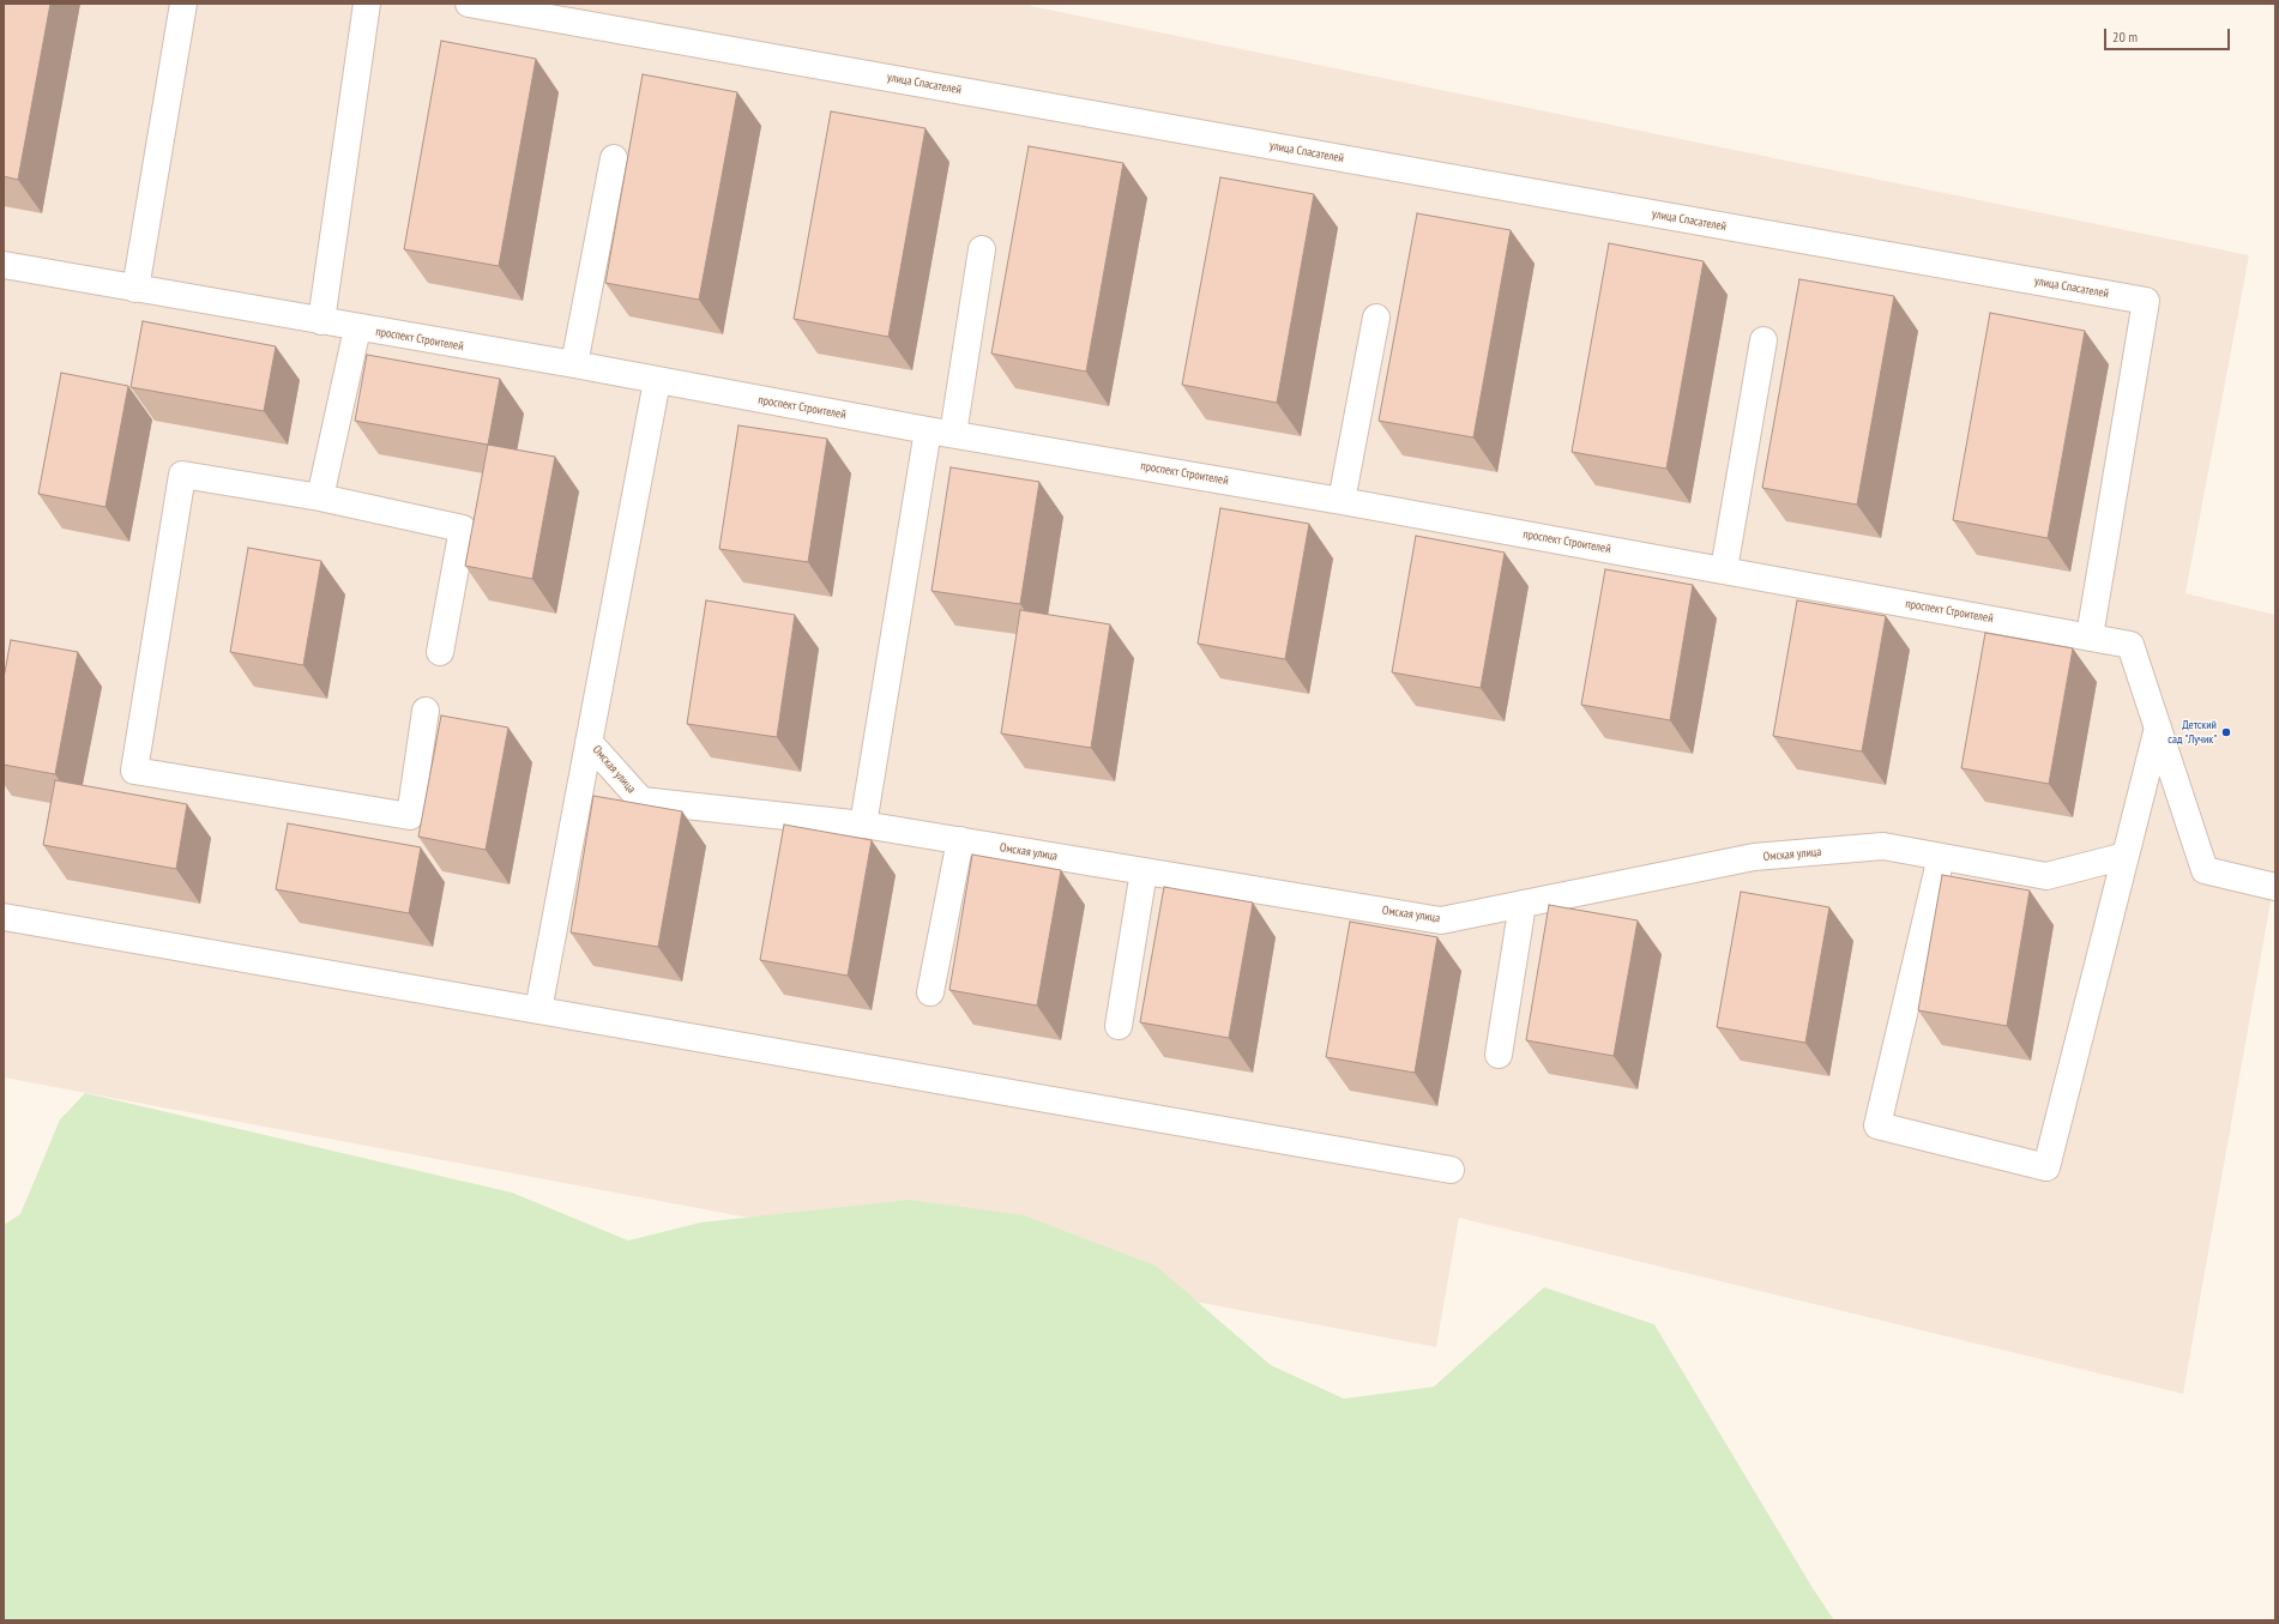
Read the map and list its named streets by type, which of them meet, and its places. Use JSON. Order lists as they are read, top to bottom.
{
  "streets": {
    "street": ["улица Спасателей", "проспект Строителей", "Омская улица"]
  },
  "crossings": [
    ["улица Спасателей", "проспект Строителей"]
  ],
  "places": ["Детский сад \"Лучик\""],
  "scale_bar": "20 m"
}
